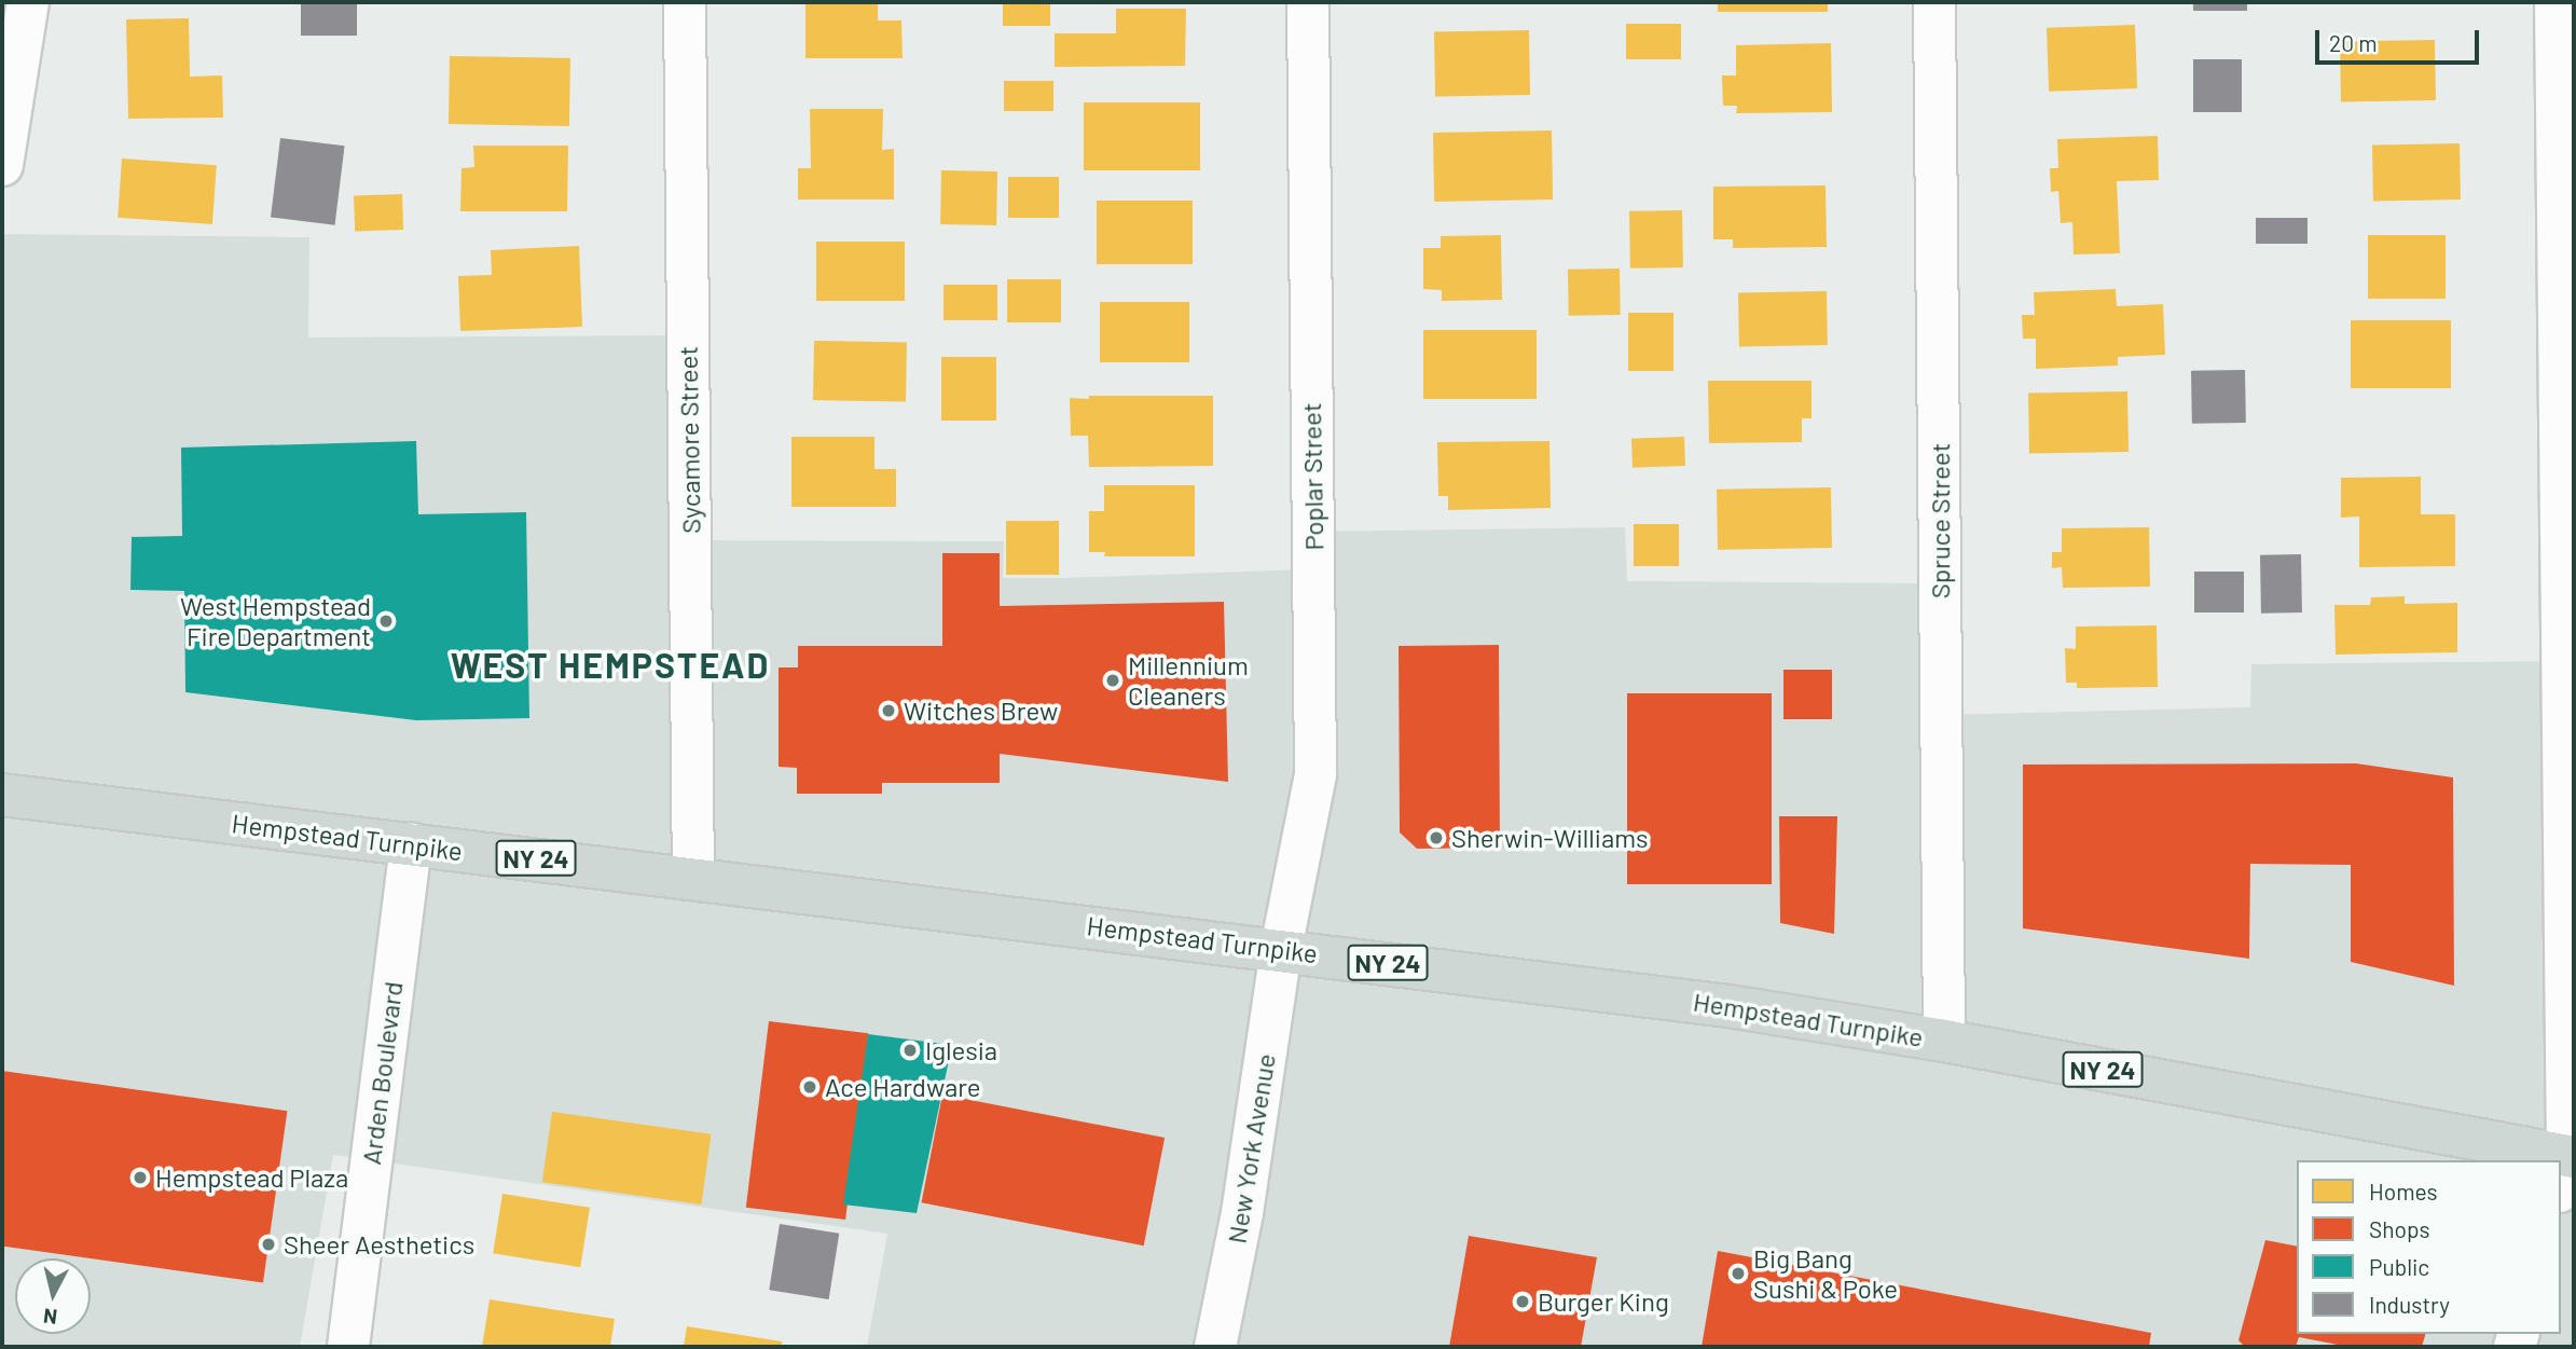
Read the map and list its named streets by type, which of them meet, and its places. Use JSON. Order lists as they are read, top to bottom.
{
  "streets": {
    "main road": ["Hempstead Turnpike", "NY 24"],
    "street": [
      "Sycamore Street",
      "Poplar Street",
      "Spruce Street",
      "Arden Boulevard",
      "New York Avenue"
    ]
  },
  "crossings": [
    ["Sycamore Street", "Hempstead Turnpike"],
    ["Poplar Street", "Hempstead Turnpike"],
    ["Poplar Street", "New York Avenue"],
    ["Spruce Street", "Hempstead Turnpike"],
    ["Hempstead Turnpike", "Arden Boulevard"],
    ["Hempstead Turnpike", "New York Avenue"]
  ],
  "districts": ["WEST HEMPSTEAD"],
  "places": [
    "West Hempstead Fire Department",
    "Millennium Cleaners",
    "Witches Brew",
    "Sherwin-Williams",
    "Iglesia",
    "Ace Hardware",
    "Hempstead Plaza",
    "Sheer Aesthetics",
    "Big Bang Sushi & Poke",
    "Burger King"
  ],
  "legend": [
    "Homes",
    "Shops",
    "Public",
    "Industry"
  ],
  "scale_bar": "20 m",
  "north": "bottom"
}
